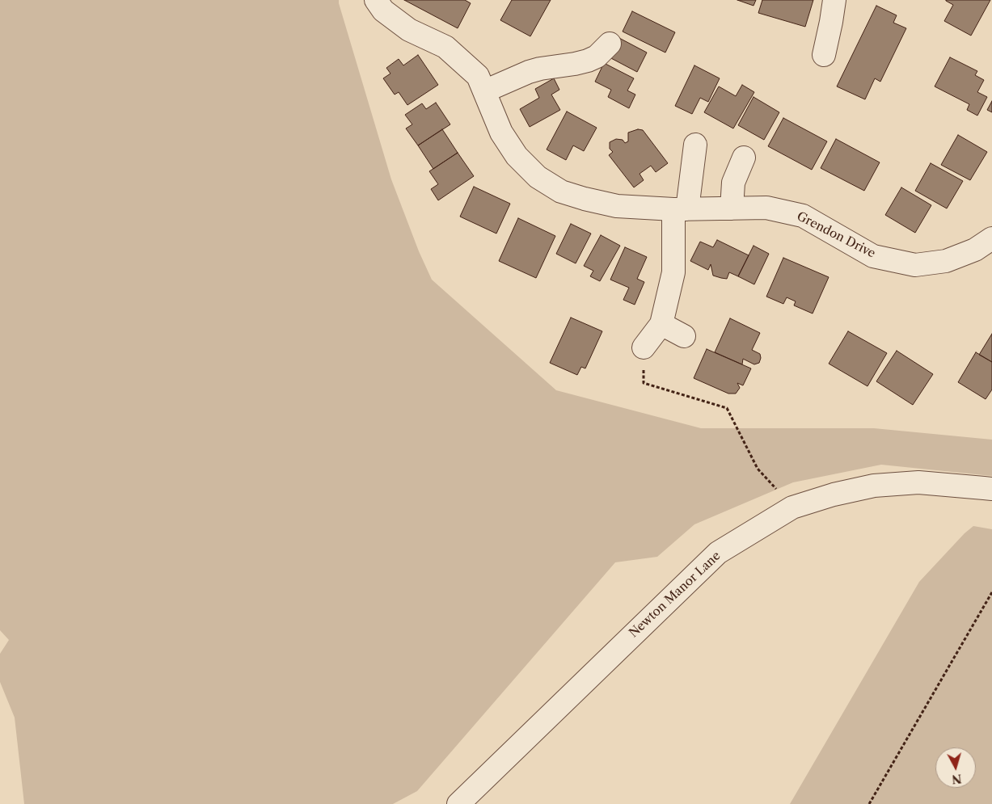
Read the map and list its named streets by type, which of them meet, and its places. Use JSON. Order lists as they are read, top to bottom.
{
  "streets": {
    "street": ["Grendon Drive", "Newton Manor Lane"]
  },
  "north": "bottom"
}
